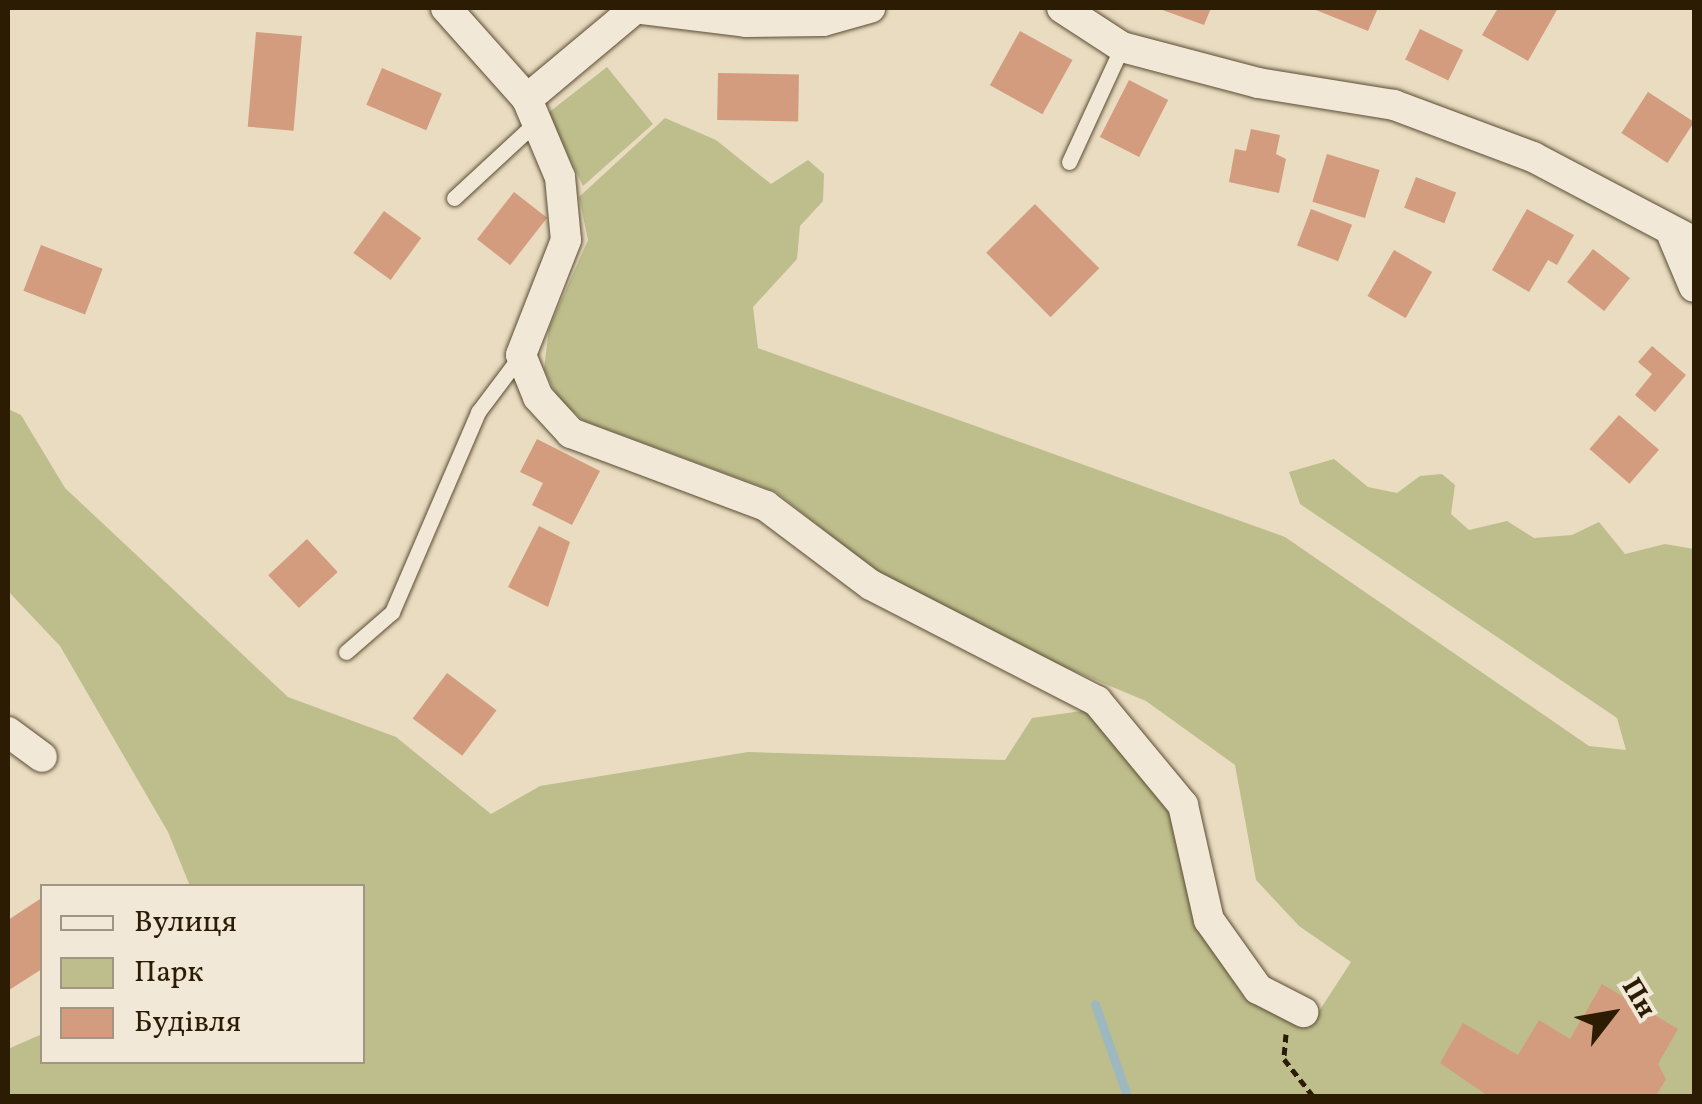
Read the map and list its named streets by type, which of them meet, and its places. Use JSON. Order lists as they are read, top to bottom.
{
  "legend": ["Вулиця", "Парк", "Будівля"],
  "north": "top right"
}
